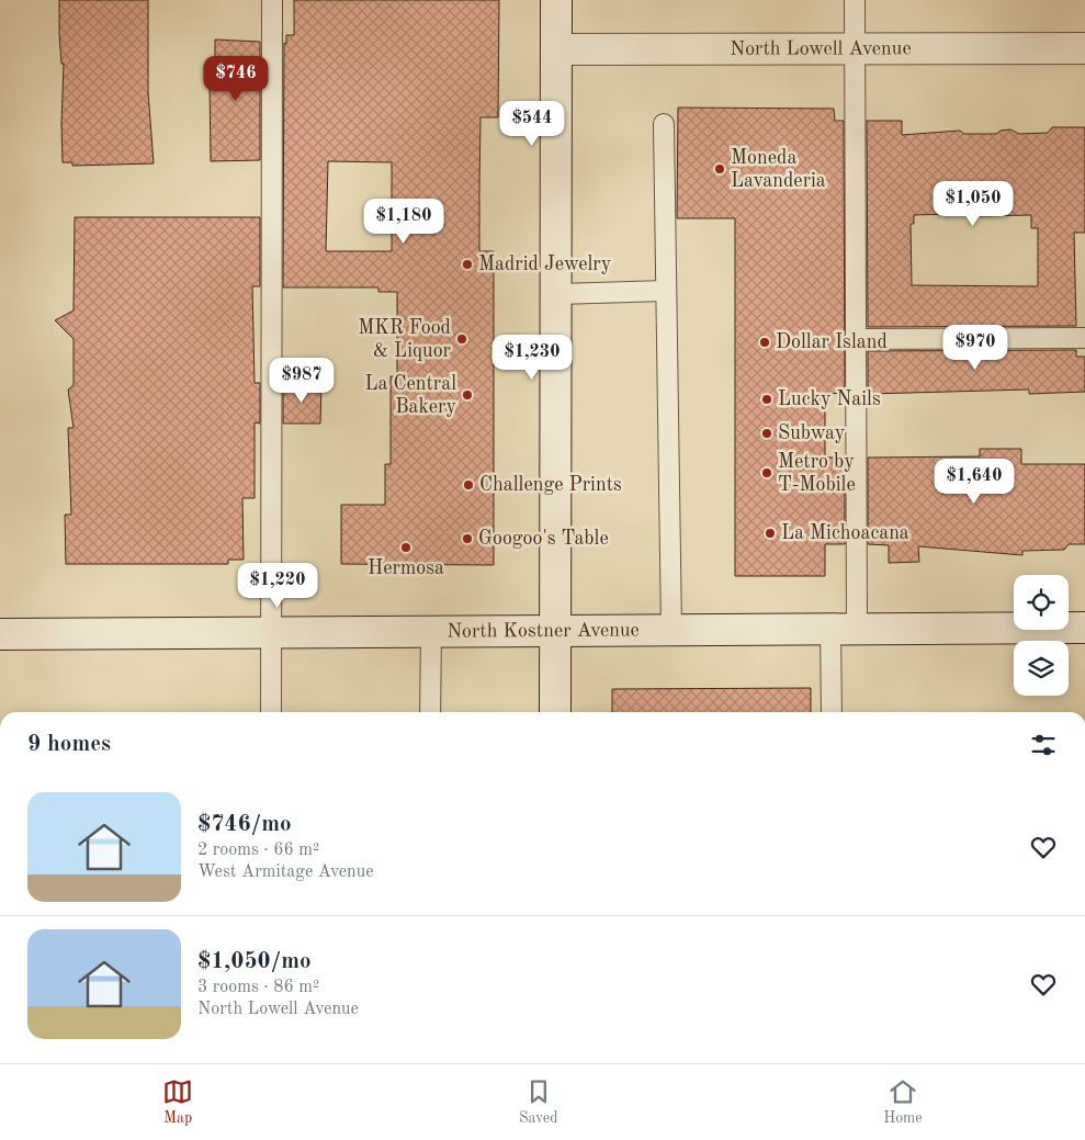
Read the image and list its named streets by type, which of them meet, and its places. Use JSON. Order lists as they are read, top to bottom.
{
  "streets": {
    "street": ["North Lowell Avenue", "North Kostner Avenue"]
  },
  "places": [
    "Moneda Lavanderia",
    "Madrid Jewelry",
    "MKR Food & Liquor",
    "Dollar Island",
    "La Central Bakery",
    "Lucky Nails",
    "Subway",
    "Metro by T-Mobile",
    "Challenge Prints",
    "La Michoacana",
    "Googoo's Table",
    "Hermosa"
  ],
  "page": {
    "price": [
      "$746",
      "$544",
      "$1,050",
      "$1,180",
      "$970",
      "$1,230",
      "$987",
      "$1,640",
      "$1,220"
    ],
    "heading": "9 homes",
    "list": [
      {
        "name": "$746/mo",
        "note": "2 rooms · 66 m² · West Armitage Avenue"
      },
      {
        "name": "$1,050/mo",
        "note": "3 rooms · 86 m² · North Lowell Avenue"
      }
    ],
    "tabs": ["Map", "Saved", "Home"]
  }
}
